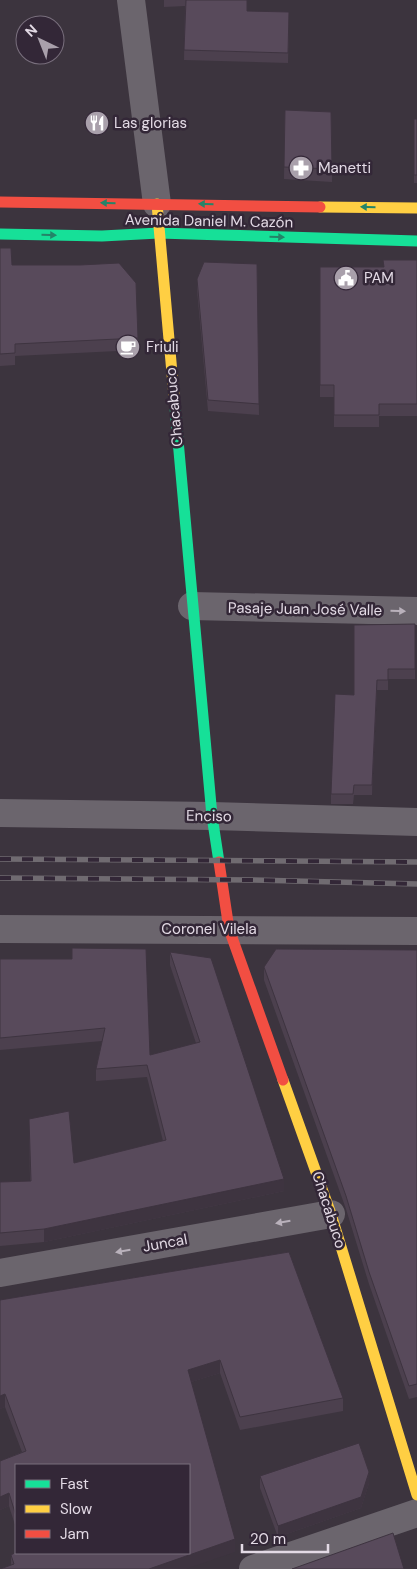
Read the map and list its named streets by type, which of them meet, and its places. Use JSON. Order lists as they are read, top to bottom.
{
  "streets": {
    "street": [
      "Avenida Daniel M. Cazón",
      "Chacabuco",
      "Pasaje Juan José Valle",
      "Enciso",
      "Coronel Vilela",
      "Juncal"
    ]
  },
  "crossings": [
    ["Avenida Daniel M. Cazón", "Chacabuco"],
    ["Chacabuco", "Pasaje Juan José Valle"],
    ["Chacabuco", "Enciso"],
    ["Chacabuco", "Coronel Vilela"],
    ["Chacabuco", "Juncal"]
  ],
  "one_way": ["Pasaje Juan José Valle", "Juncal"],
  "places": {
    "restaurant": ["Las glorias"],
    "pharmacy": ["Manetti"],
    "public building": ["PAM"],
    "cafe": ["Friuli"]
  },
  "legend": ["Fast", "Slow", "Jam"],
  "scale_bar": "20 m",
  "north": "top left"
}
